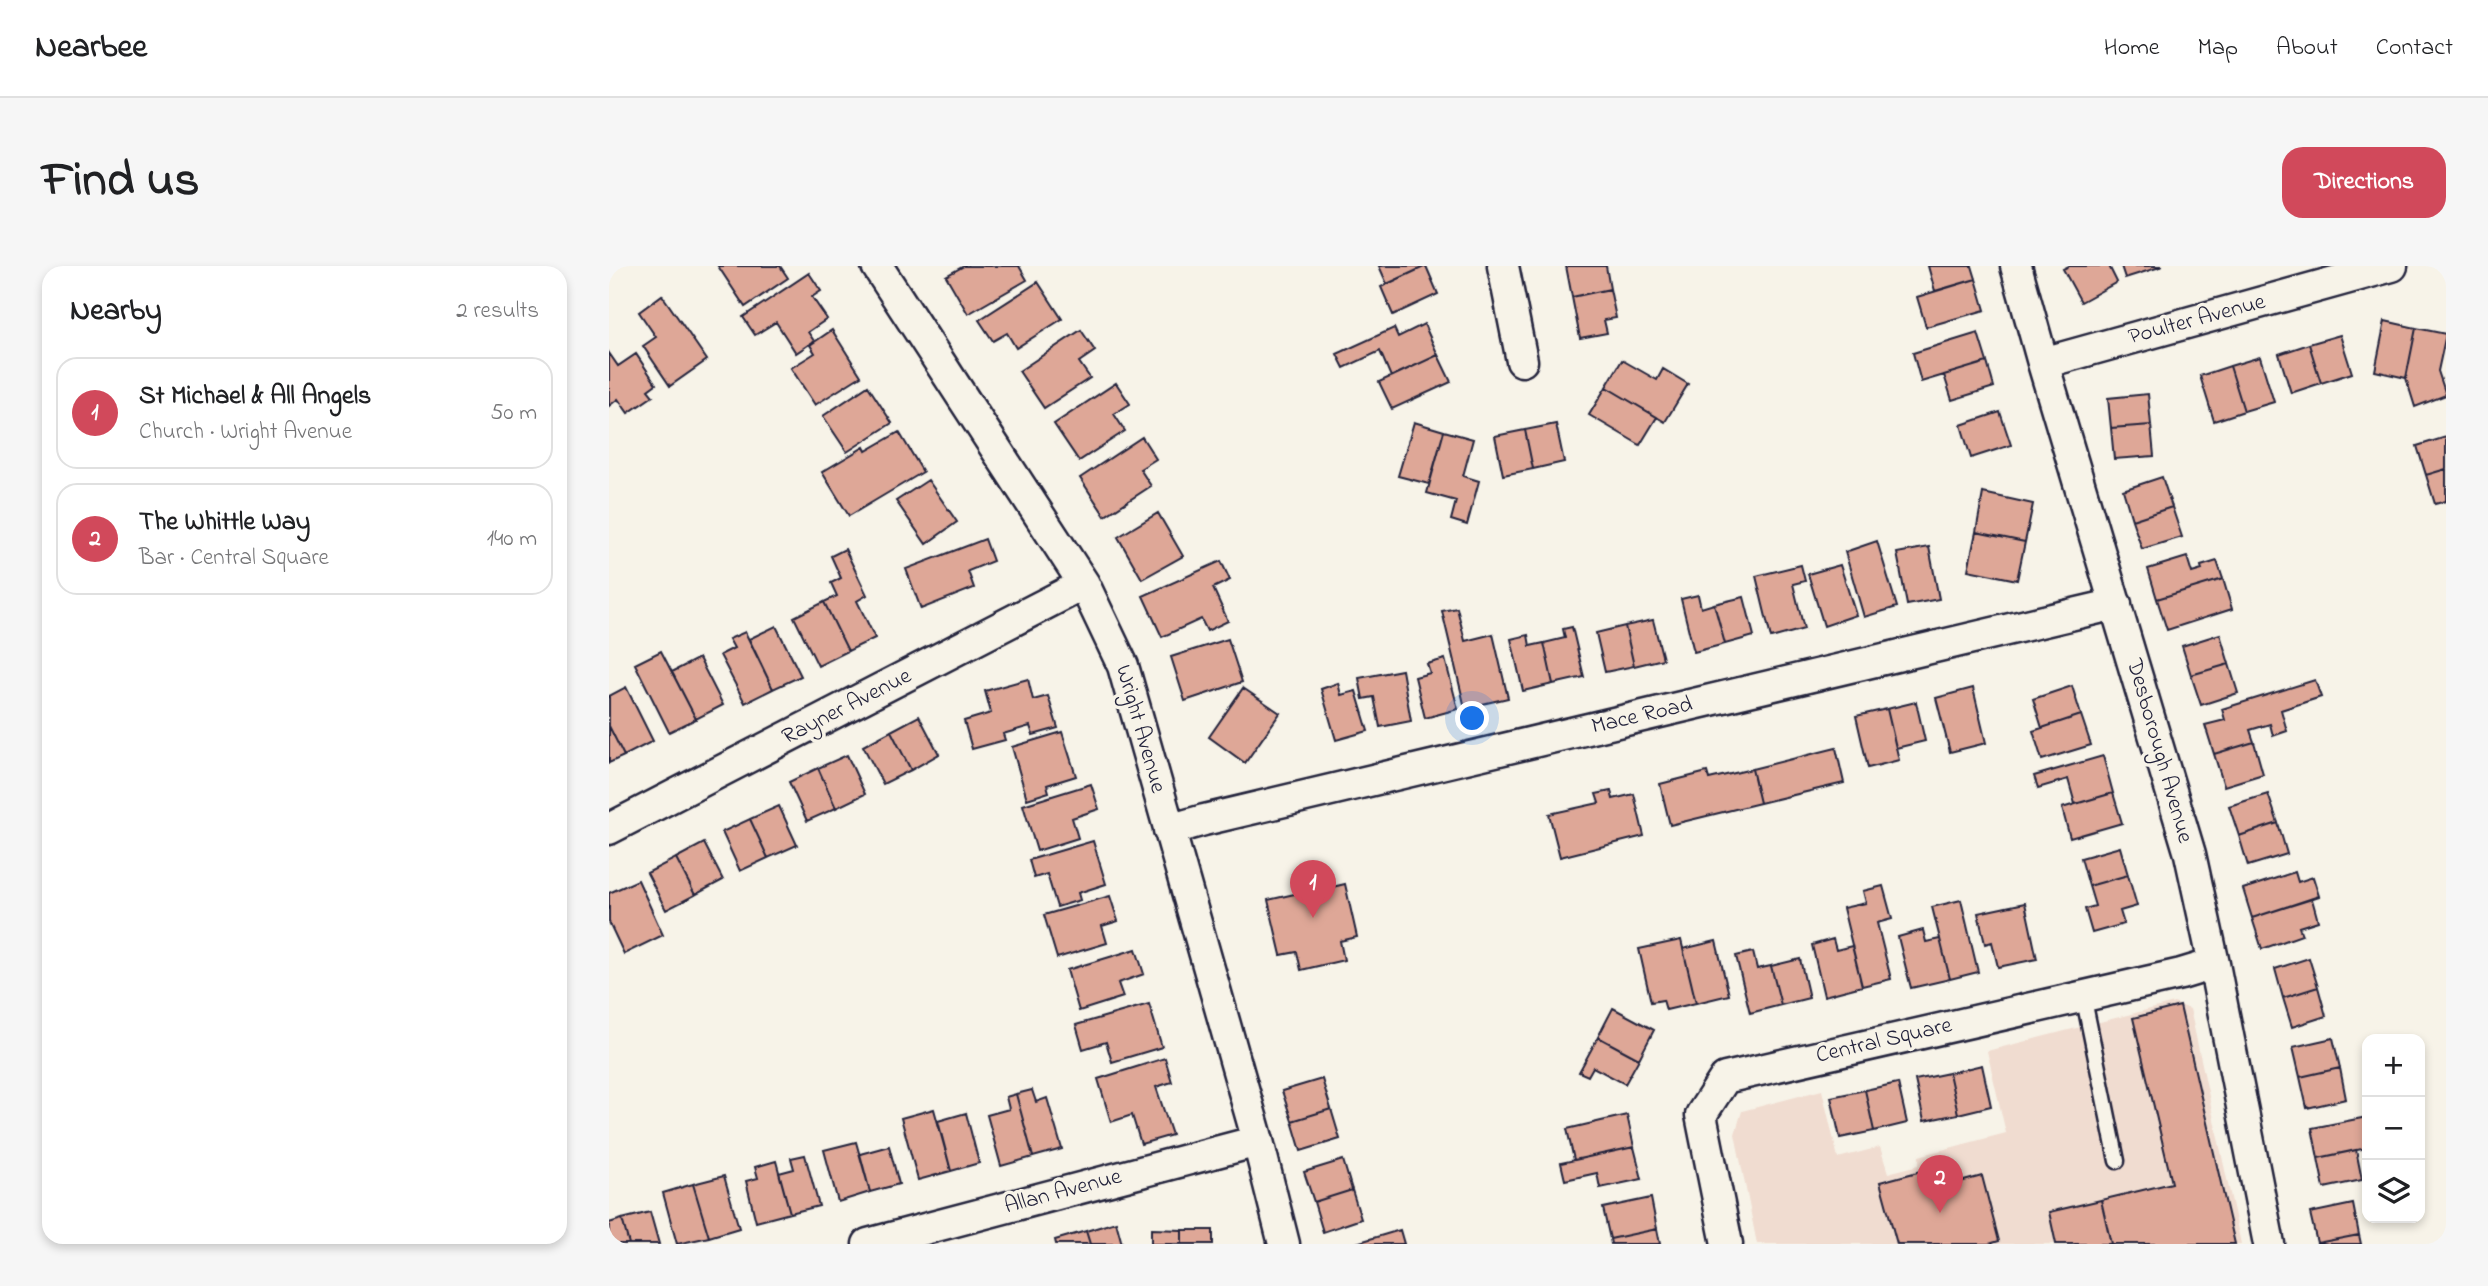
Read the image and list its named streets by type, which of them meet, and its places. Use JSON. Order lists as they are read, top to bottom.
{
  "streets": {
    "street": [
      "Poulter Avenue",
      "Rayner Avenue",
      "Mace Road",
      "Wright Avenue",
      "Desborough Avenue",
      "Central Square",
      "Allan Avenue"
    ]
  },
  "crossings": [
    ["Poulter Avenue", "Desborough Avenue"],
    ["Rayner Avenue", "Wright Avenue"],
    ["Mace Road", "Wright Avenue"],
    ["Mace Road", "Desborough Avenue"],
    ["Wright Avenue", "Allan Avenue"],
    ["Desborough Avenue", "Central Square"]
  ],
  "page": {
    "header": "Nearbee",
    "nav": [
      "Home",
      "Map",
      "About",
      "Contact"
    ],
    "title": "Find us",
    "buttons": "Directions",
    "heading": ["Nearby", "2 results"],
    "list": [
      {
        "mark": "1",
        "name": "St Michael & All Angels",
        "note": "Church · Wright Avenue",
        "value": "50 m"
      },
      {
        "mark": "2",
        "name": "The Whittle Way",
        "note": "Bar · Central Square",
        "value": "140 m"
      }
    ],
    "pins": ["1", "2"],
    "map_buttons": ["+", "−"]
  }
}
